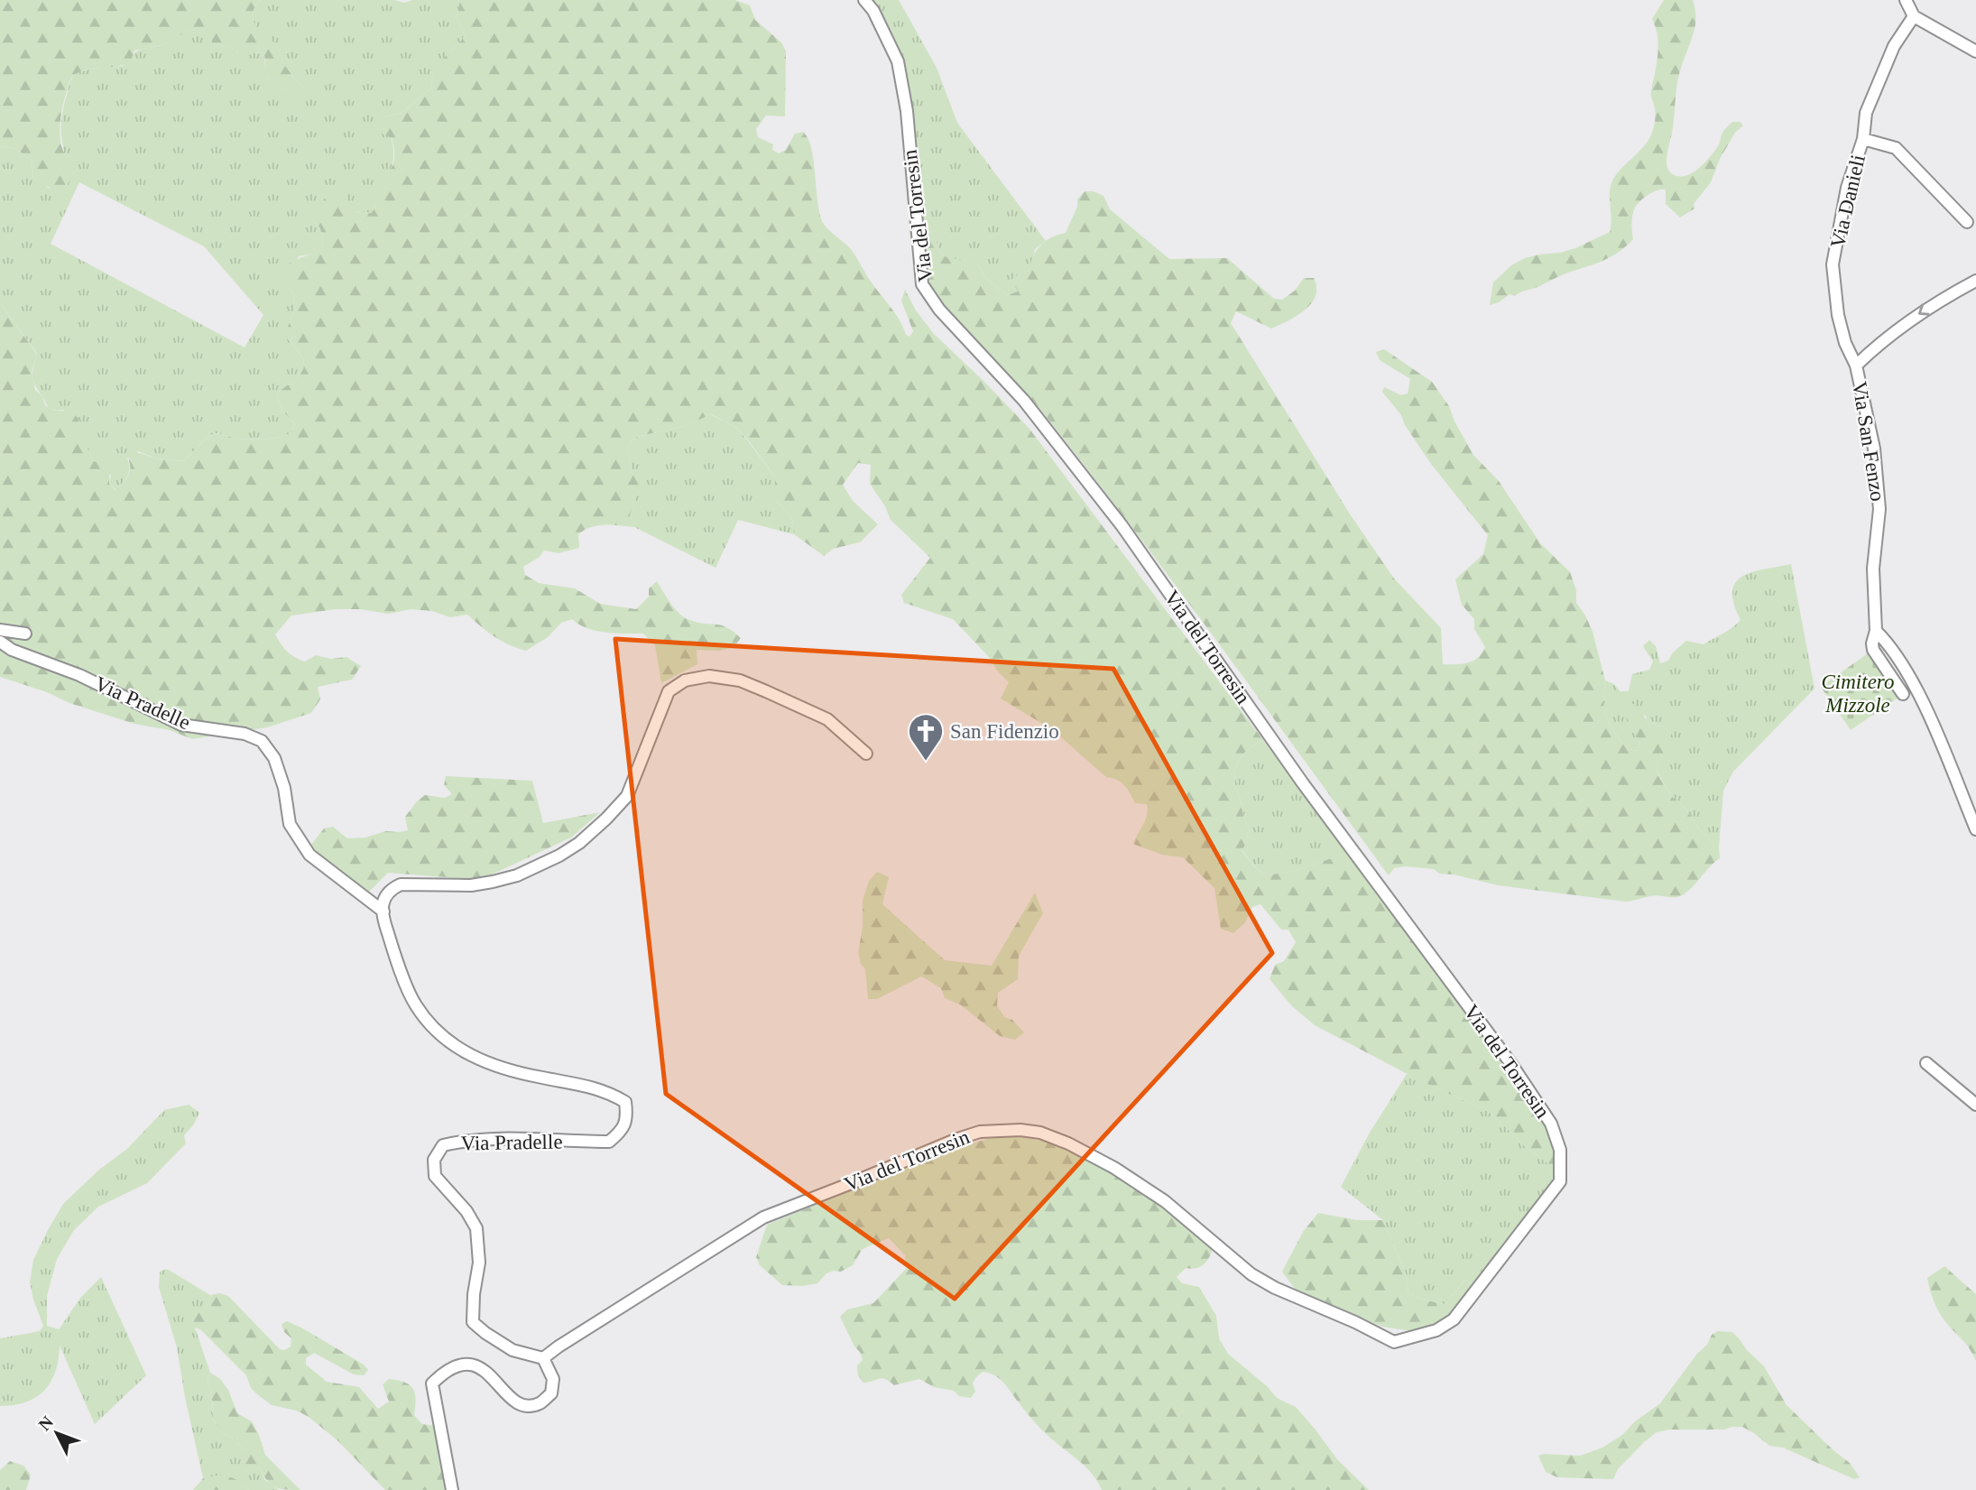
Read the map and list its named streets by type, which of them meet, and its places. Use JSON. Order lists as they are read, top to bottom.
{
  "streets": {
    "street": [
      "Via Danieli",
      "Via del Torresin",
      "Via San Fenzo",
      "Via Pradelle"
    ]
  },
  "crossings": [
    ["Via Danieli", "Via San Fenzo"],
    ["Via del Torresin", "Via Pradelle"]
  ],
  "parks": ["Cimitero Mizzole"],
  "places": {
    "church": ["San Fidenzio"]
  },
  "north": "top left"
}
